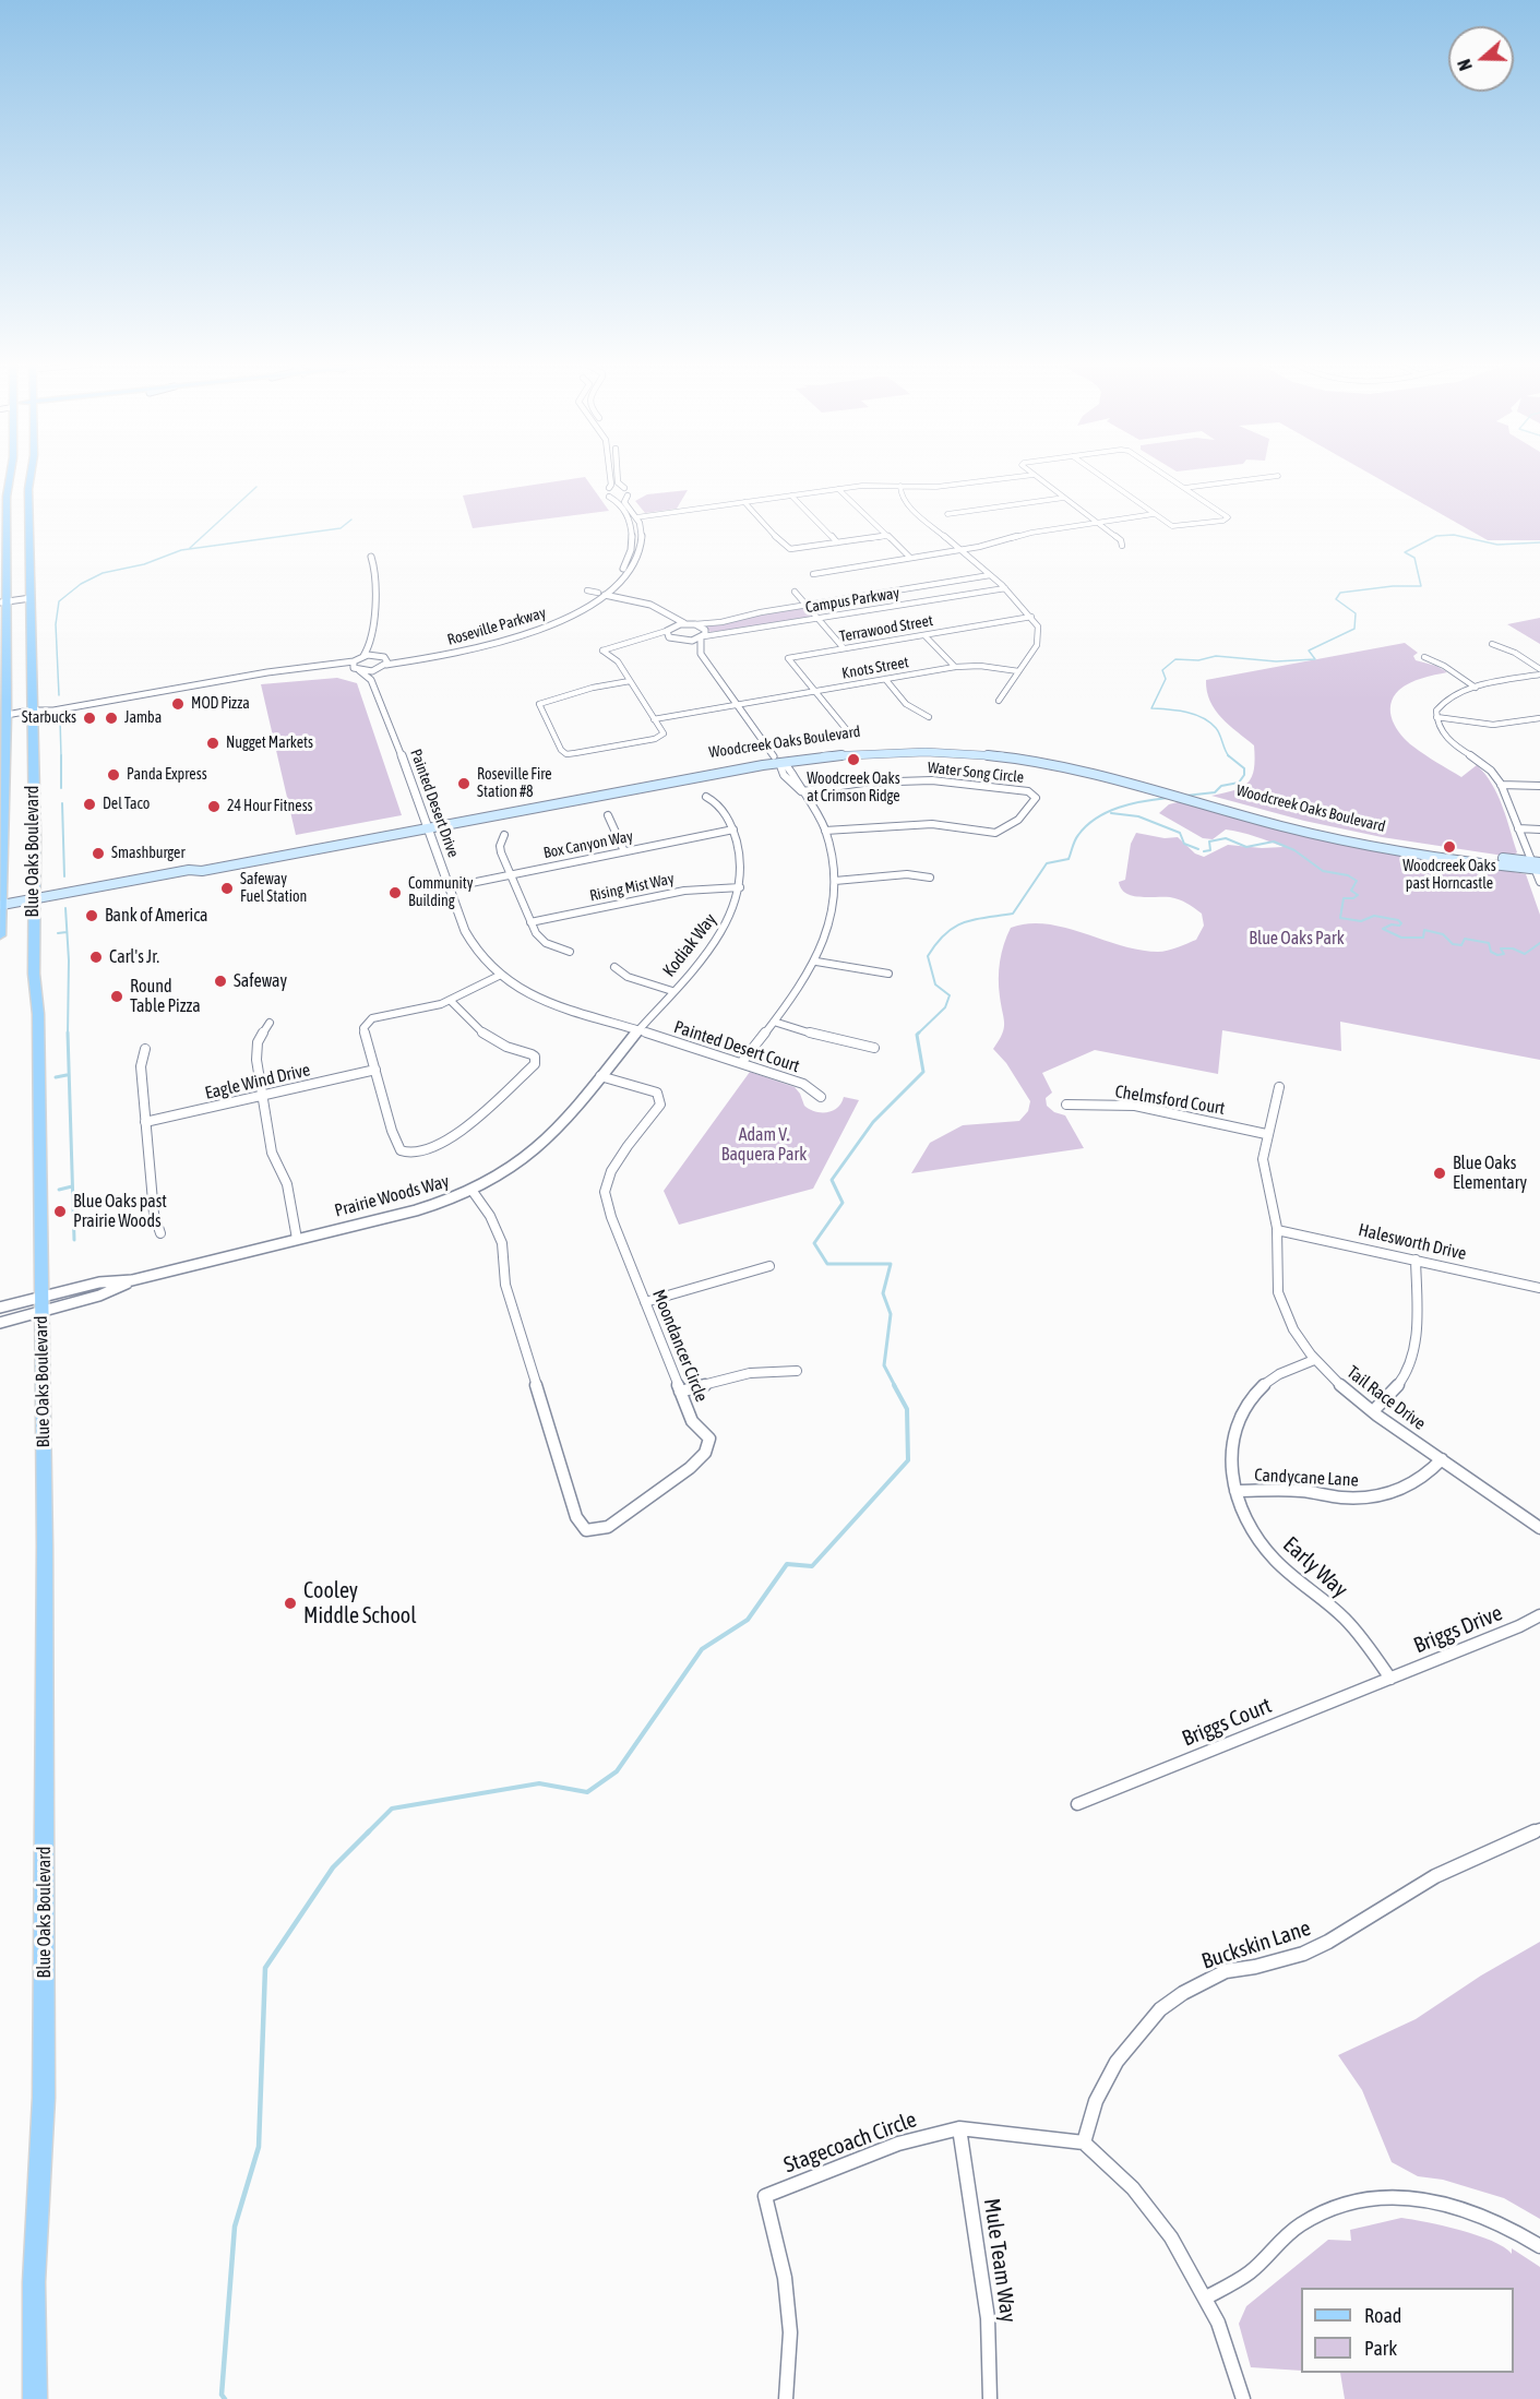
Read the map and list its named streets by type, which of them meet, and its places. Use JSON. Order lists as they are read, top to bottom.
{
  "streets": {
    "main road": ["Woodcreek Oaks Boulevard", "Blue Oaks Boulevard"],
    "street": [
      "Campus Parkway",
      "Roseville Parkway",
      "Terrawood Street",
      "Knots Street",
      "Water Song Circle",
      "Painted Desert Drive",
      "Box Canyon Way",
      "Rising Mist Way",
      "Kodiak Way",
      "Painted Desert Court",
      "Eagle Wind Drive",
      "Chelmsford Court",
      "Prairie Woods Way",
      "Halesworth Drive",
      "Moondancer Circle",
      "Tail Race Drive",
      "Candycane Lane",
      "Early Way",
      "Briggs Drive",
      "Briggs Court",
      "Buckskin Lane",
      "Stagecoach Circle",
      "Mule Team Way"
    ]
  },
  "crossings": [
    ["Roseville Parkway", "Painted Desert Drive"],
    ["Terrawood Street", "Knots Street"],
    ["Woodcreek Oaks Boulevard", "Painted Desert Drive"],
    ["Woodcreek Oaks Boulevard", "Blue Oaks Boulevard"],
    ["Painted Desert Drive", "Box Canyon Way"],
    ["Painted Desert Drive", "Kodiak Way"],
    ["Painted Desert Drive", "Painted Desert Court"],
    ["Painted Desert Drive", "Prairie Woods Way"],
    ["Box Canyon Way", "Kodiak Way"],
    ["Blue Oaks Boulevard", "Prairie Woods Way"],
    ["Rising Mist Way", "Kodiak Way"],
    ["Kodiak Way", "Painted Desert Court"],
    ["Kodiak Way", "Prairie Woods Way"],
    ["Painted Desert Court", "Prairie Woods Way"],
    ["Chelmsford Court", "Tail Race Drive"],
    ["Prairie Woods Way", "Moondancer Circle"],
    ["Halesworth Drive", "Tail Race Drive"],
    ["Tail Race Drive", "Candycane Lane"],
    ["Tail Race Drive", "Early Way"],
    ["Candycane Lane", "Early Way"],
    ["Early Way", "Briggs Drive"],
    ["Early Way", "Briggs Court"],
    ["Briggs Drive", "Briggs Court"],
    ["Buckskin Lane", "Stagecoach Circle"],
    ["Stagecoach Circle", "Mule Team Way"]
  ],
  "parks": ["Blue Oaks Park", "Adam V. Baquera Park"],
  "places": [
    "MOD Pizza",
    "Starbucks",
    "Jamba",
    "Nugget Markets",
    "Woodcreek Oaks at Crimson Ridge",
    "Panda Express",
    "Roseville Fire Station #8",
    "Del Taco",
    "24 Hour Fitness",
    "Woodcreek Oaks past Horncastle",
    "Smashburger",
    "Safeway Fuel Station",
    "Community Building",
    "Bank of America",
    "Carl's Jr.",
    "Safeway",
    "Round Table Pizza",
    "Blue Oaks Elementary",
    "Blue Oaks past Prairie Woods",
    "Cooley Middle School"
  ],
  "legend": ["Road", "Park"],
  "north": "left"
}
